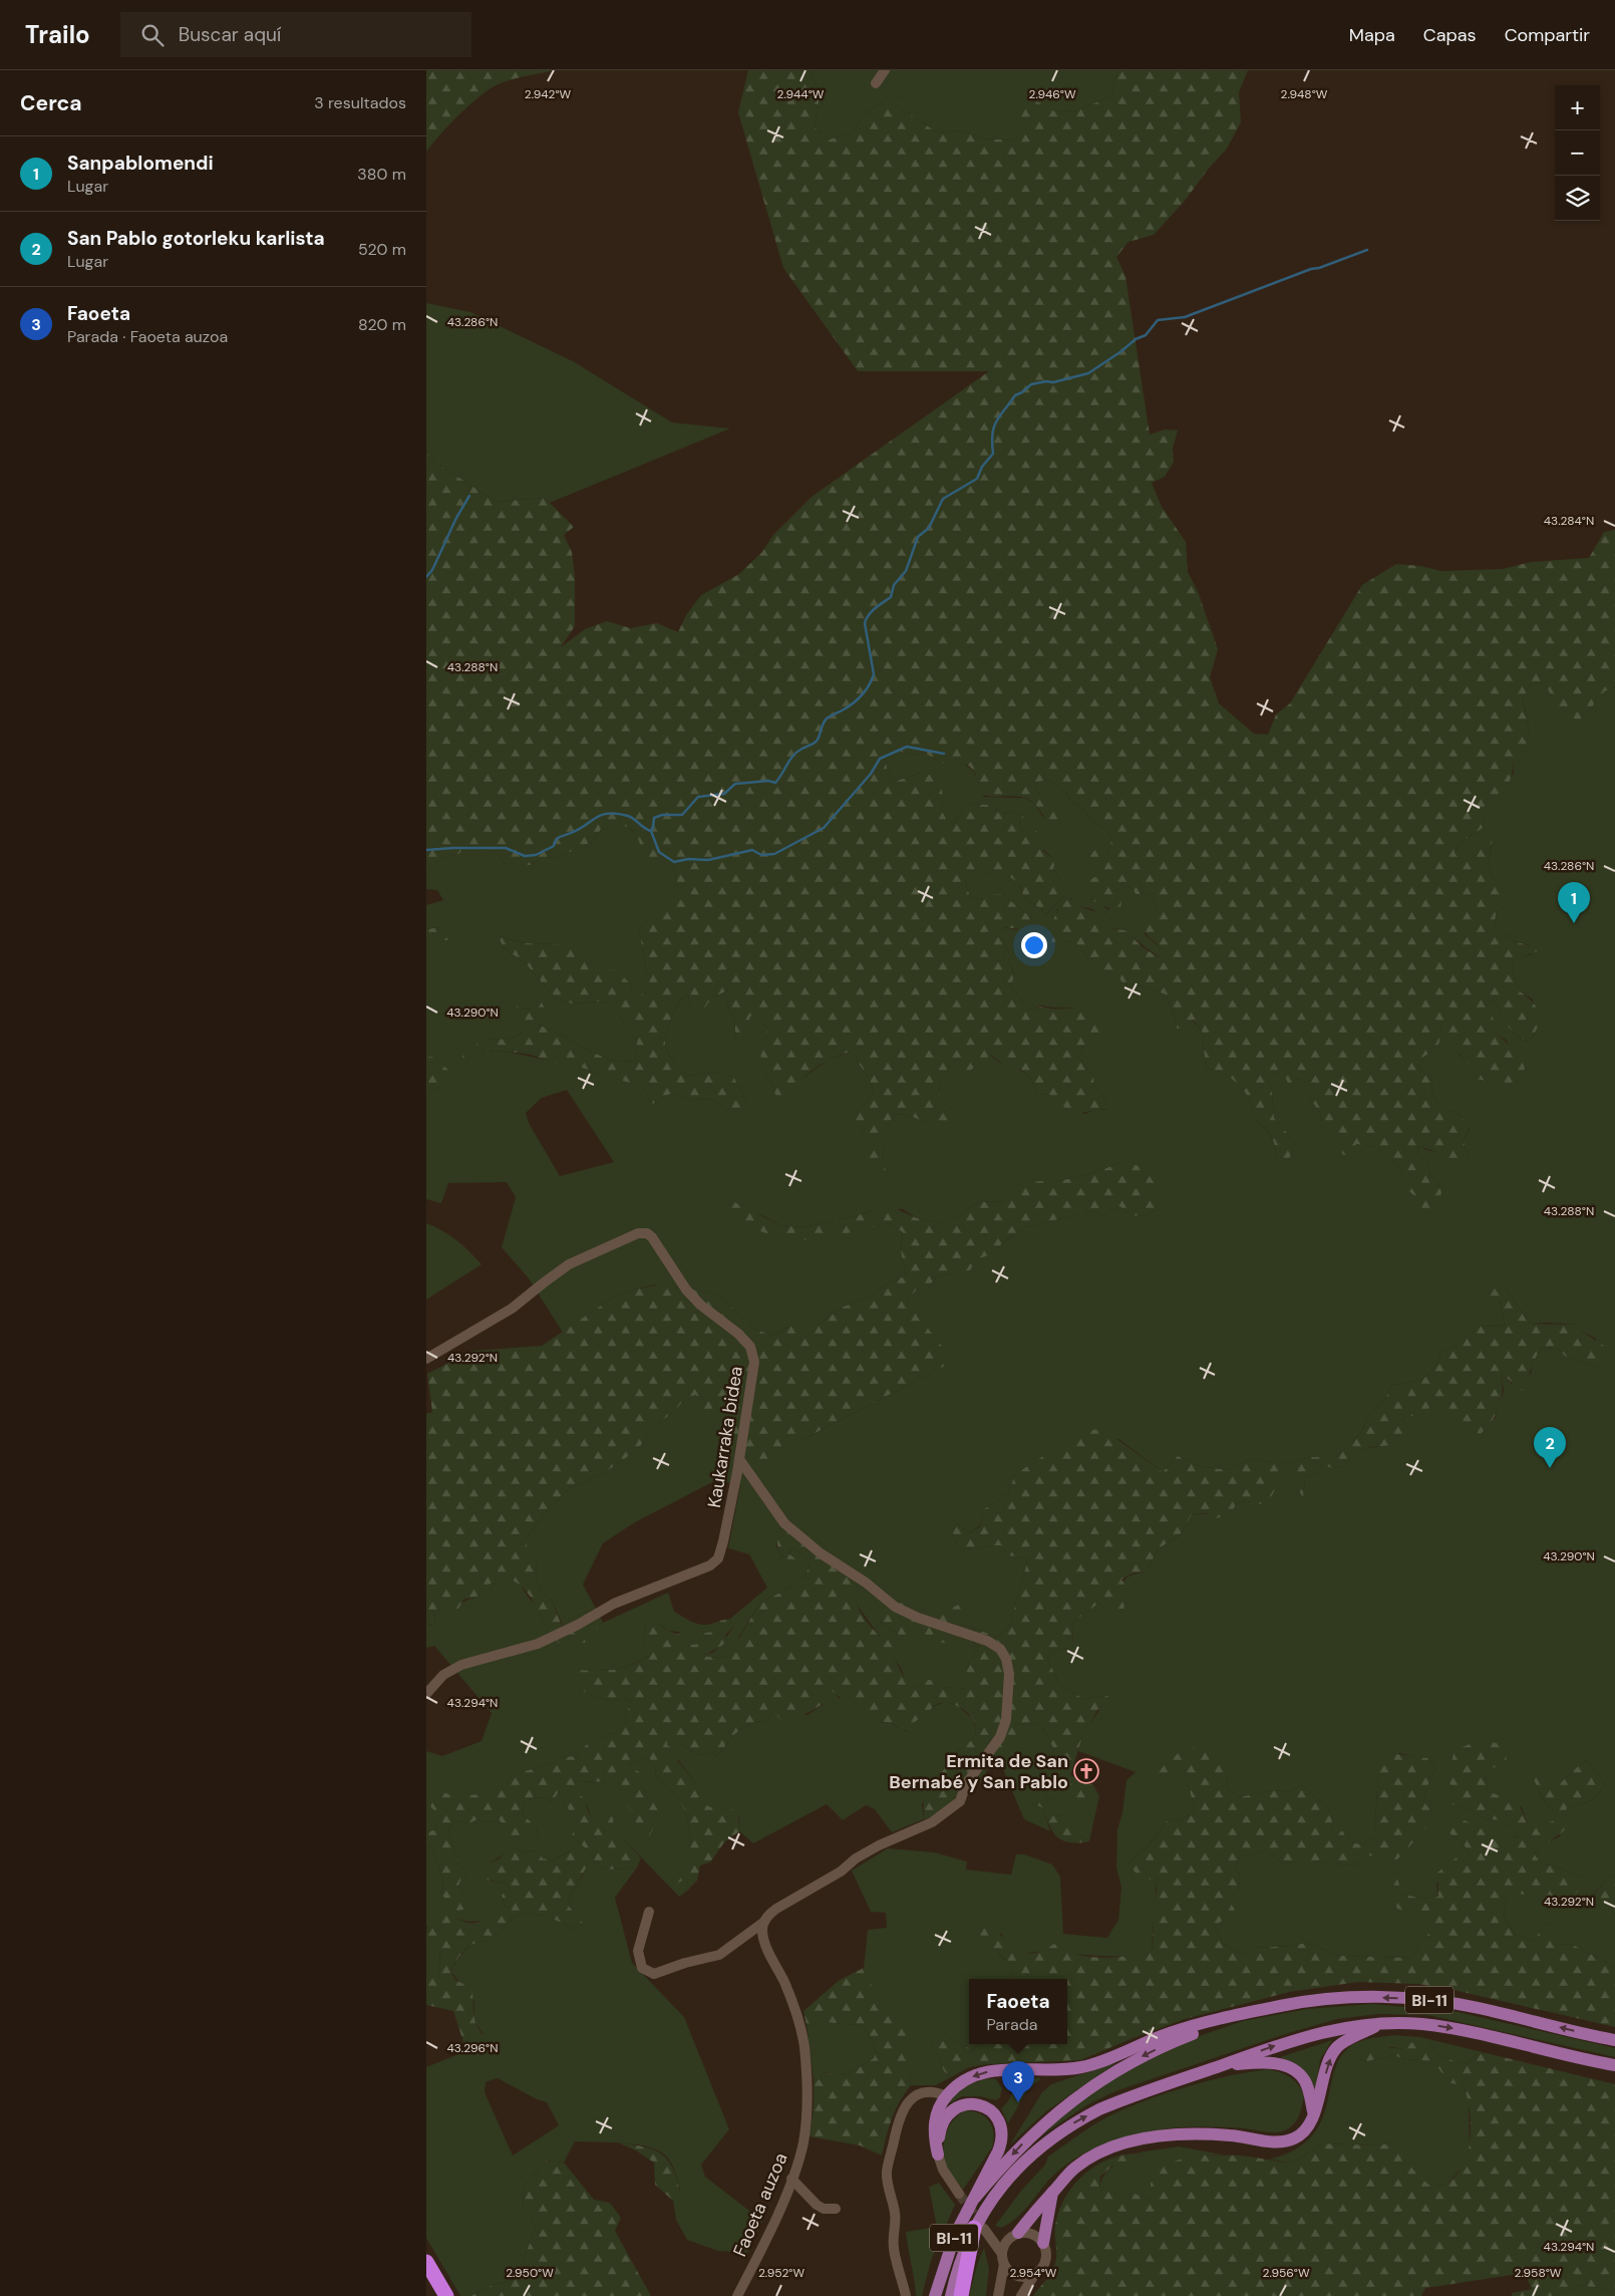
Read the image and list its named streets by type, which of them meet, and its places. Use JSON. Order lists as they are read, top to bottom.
{
  "streets": {
    "main road": ["BI-11"],
    "street": ["Kaukarraka bidea", "Faoeta auzoa"]
  },
  "places": {
    "church": ["Ermita de San Bernabé y San Pablo"]
  },
  "page": {
    "header": "Trailo",
    "search": "Buscar aquí",
    "nav": ["Mapa", "Capas", "Compartir"],
    "heading": ["Cerca", "3 resultados"],
    "map_buttons": ["+", "−"],
    "list": [
      {
        "mark": "1",
        "name": "Sanpablomendi",
        "note": "Lugar",
        "value": "380 m"
      },
      {
        "mark": "2",
        "name": "San Pablo gotorleku karlista",
        "note": "Lugar",
        "value": "520 m"
      },
      {
        "mark": "3",
        "name": "Faoeta",
        "note": "Parada · Faoeta auzoa",
        "value": "820 m"
      }
    ],
    "pins": ["1", "2", "3"],
    "popup": ["Faoeta", "Parada"]
  },
  "coordinates": [
    "2.944°W",
    "2.946°W",
    "2.948°W",
    "2.942°W",
    "43.286°N",
    "43.284°N",
    "43.288°N",
    "43.290°N",
    "43.292°N",
    "43.294°N",
    "43.296°N",
    "2.950°W",
    "2.952°W",
    "2.954°W",
    "2.956°W",
    "2.958°W"
  ]
}
